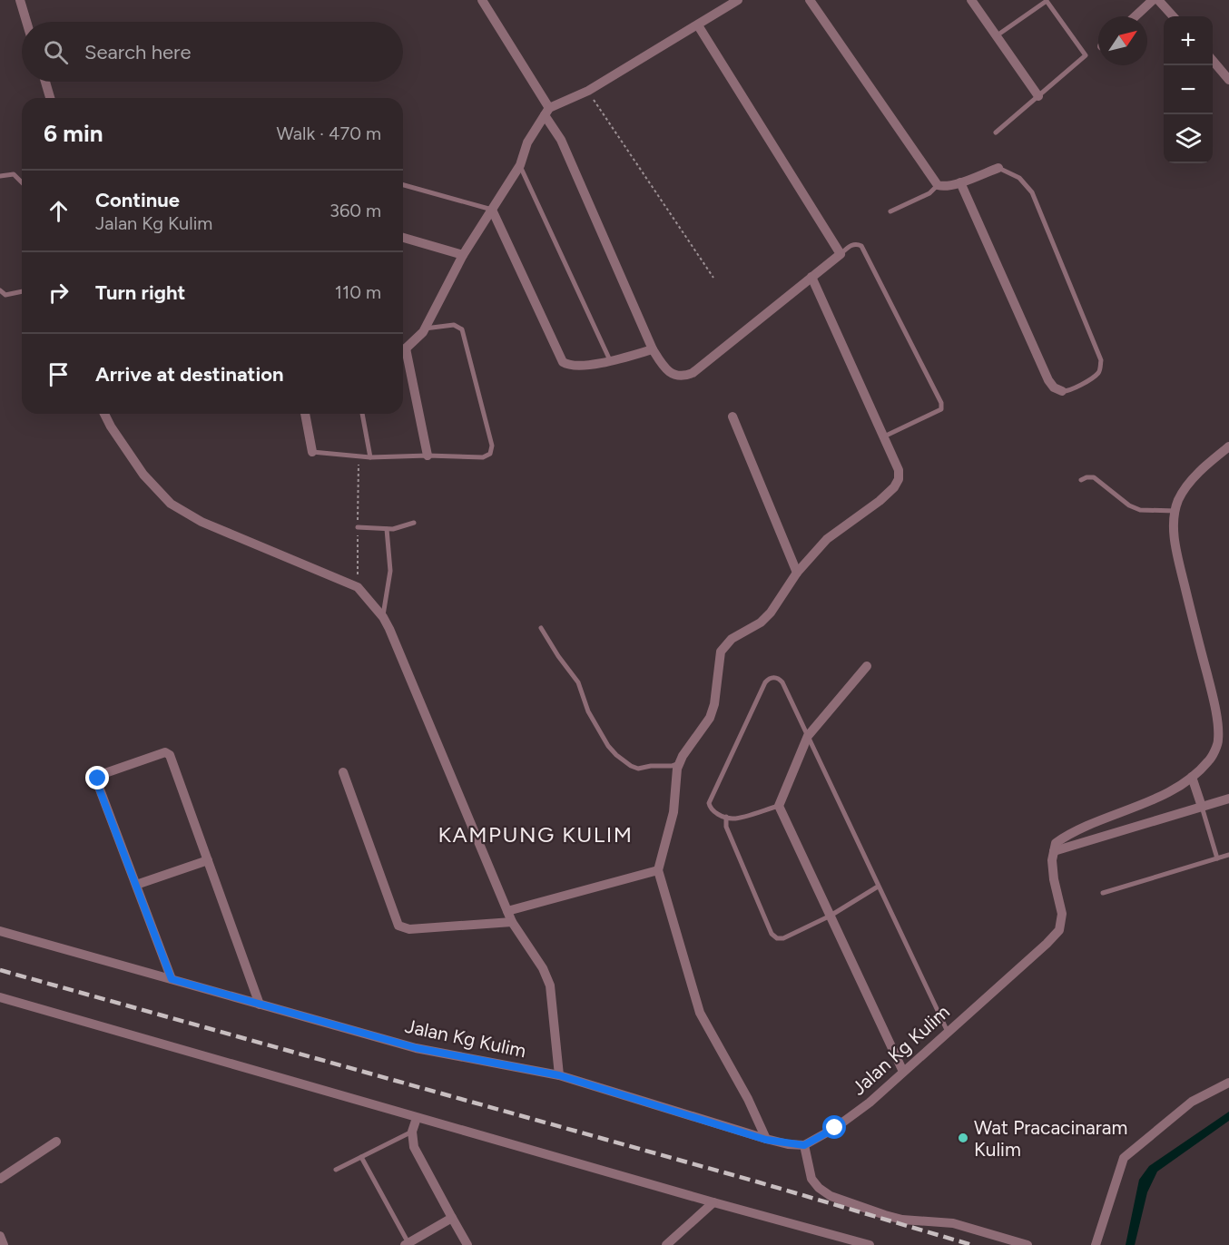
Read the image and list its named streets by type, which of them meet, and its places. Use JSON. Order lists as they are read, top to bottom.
{
  "streets": {
    "street": ["Jalan Kg Kulim"]
  },
  "districts": ["KAMPUNG KULIM"],
  "places": ["Wat Pracacinaram Kulim"],
  "north": "top right",
  "page": {
    "map_buttons": ["+", "−"],
    "search": "Search here",
    "heading": ["6 min", "Walk · 470 m"],
    "list": [
      ["Continue", "Jalan Kg Kulim", "360 m"],
      ["Turn right", "110 m"],
      "Arrive at destination"
    ]
  }
}
